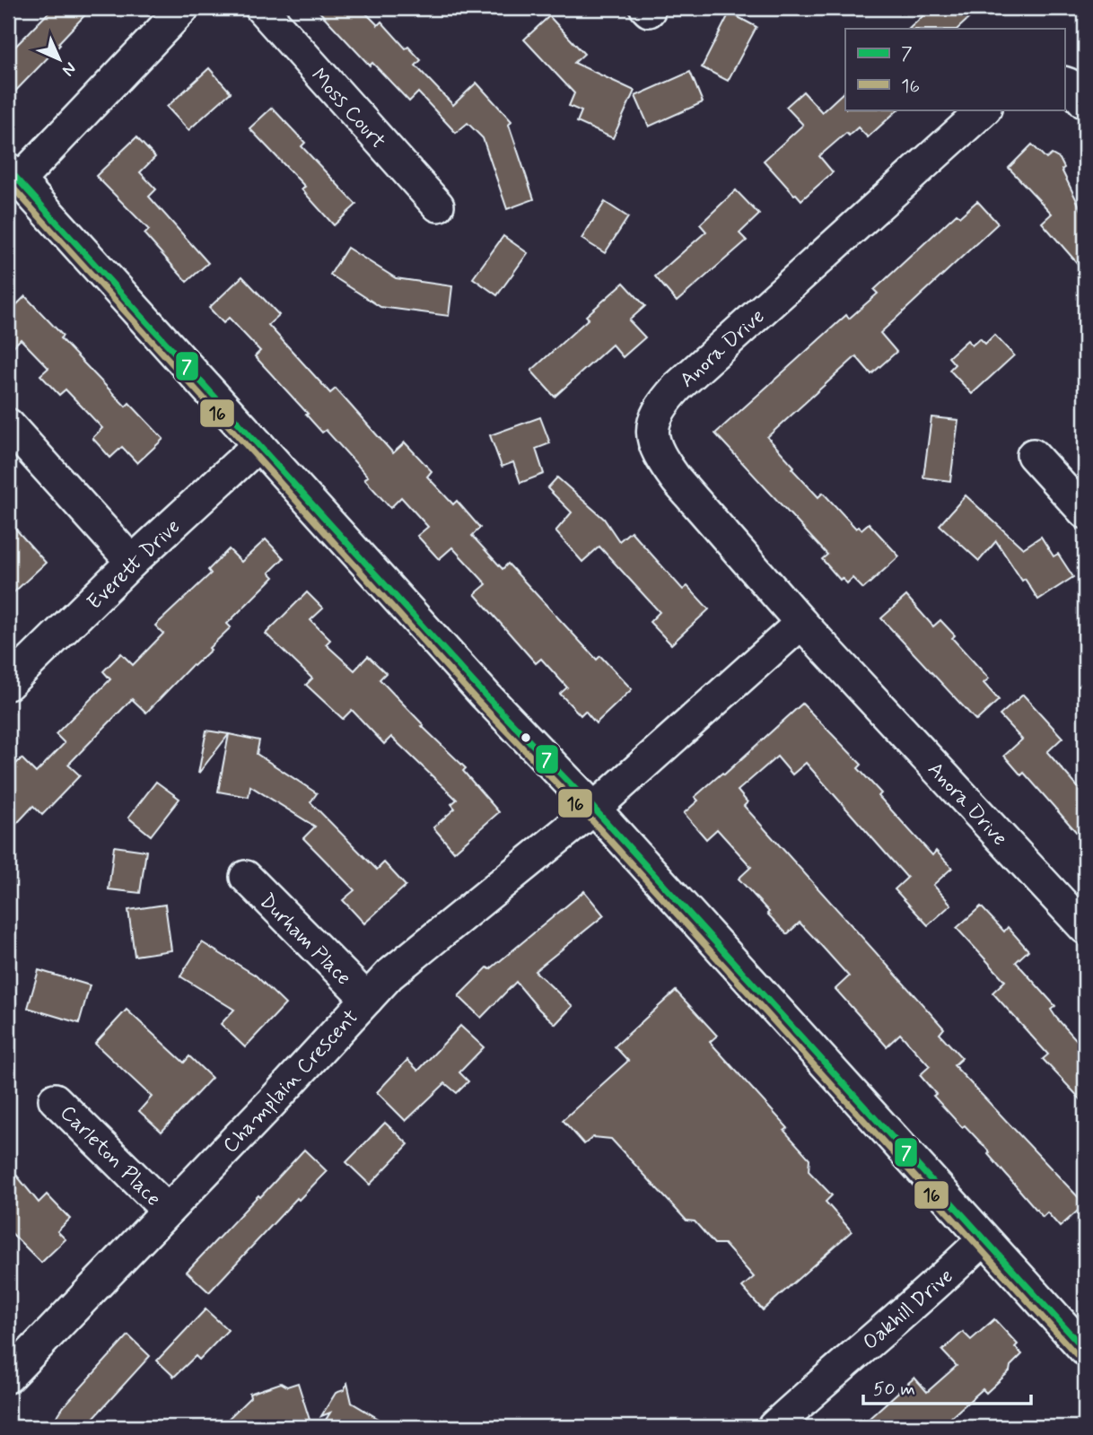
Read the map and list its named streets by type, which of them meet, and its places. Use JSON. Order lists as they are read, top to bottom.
{
  "streets": {
    "street": [
      "Moss Court",
      "Anora Drive",
      "Everett Drive",
      "Durham Place",
      "Champlain Crescent",
      "Carleton Place",
      "Oakhill Drive"
    ]
  },
  "crossings": [
    ["Durham Place", "Champlain Crescent"],
    ["Champlain Crescent", "Carleton Place"]
  ],
  "lines": ["transit line 7", "transit line 16"],
  "legend": ["7", "16"],
  "scale_bar": "50 m",
  "north": "bottom right"
}
